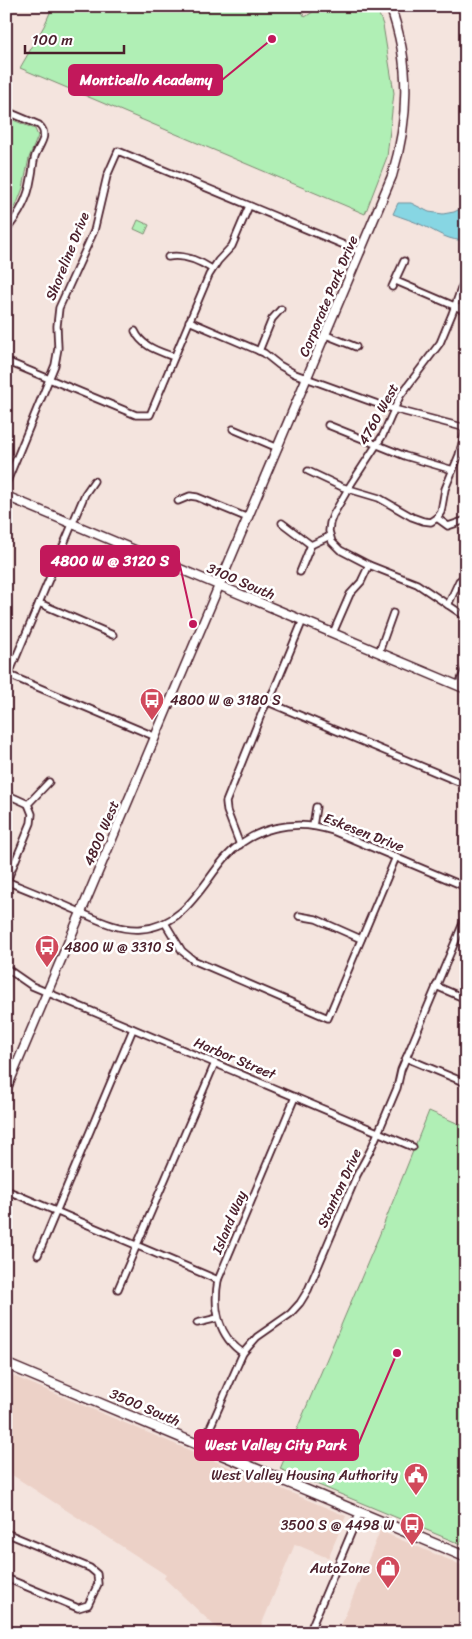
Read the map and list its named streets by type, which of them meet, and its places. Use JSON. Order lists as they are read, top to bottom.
{
  "streets": {
    "main road": [
      "Corporate Park Drive",
      "3100 South",
      "4800 West",
      "3500 South"
    ],
    "street": [
      "Shoreline Drive",
      "4760 West",
      "Eskesen Drive",
      "Harbor Street",
      "Stanton Drive",
      "Island Way"
    ]
  },
  "crossings": [
    ["Corporate Park Drive", "3100 South"],
    ["Corporate Park Drive", "4800 West"],
    ["3100 South", "4800 West"],
    ["Eskesen Drive", "4800 West"],
    ["4800 West", "Harbor Street"],
    ["Harbor Street", "Stanton Drive"],
    ["Harbor Street", "Island Way"],
    ["Stanton Drive", "Island Way"],
    ["Stanton Drive", "3500 South"]
  ],
  "places": {
    "other": ["Monticello Academy", "4800 W @ 3120 S", "West Valley City Park"],
    "bus stop": ["4800 W @ 3180 S", "4800 W @ 3310 S", "3500 S @ 4498 W"],
    "public building": ["West Valley Housing Authority"],
    "shop": ["AutoZone"]
  },
  "scale_bar": "100 m"
}
